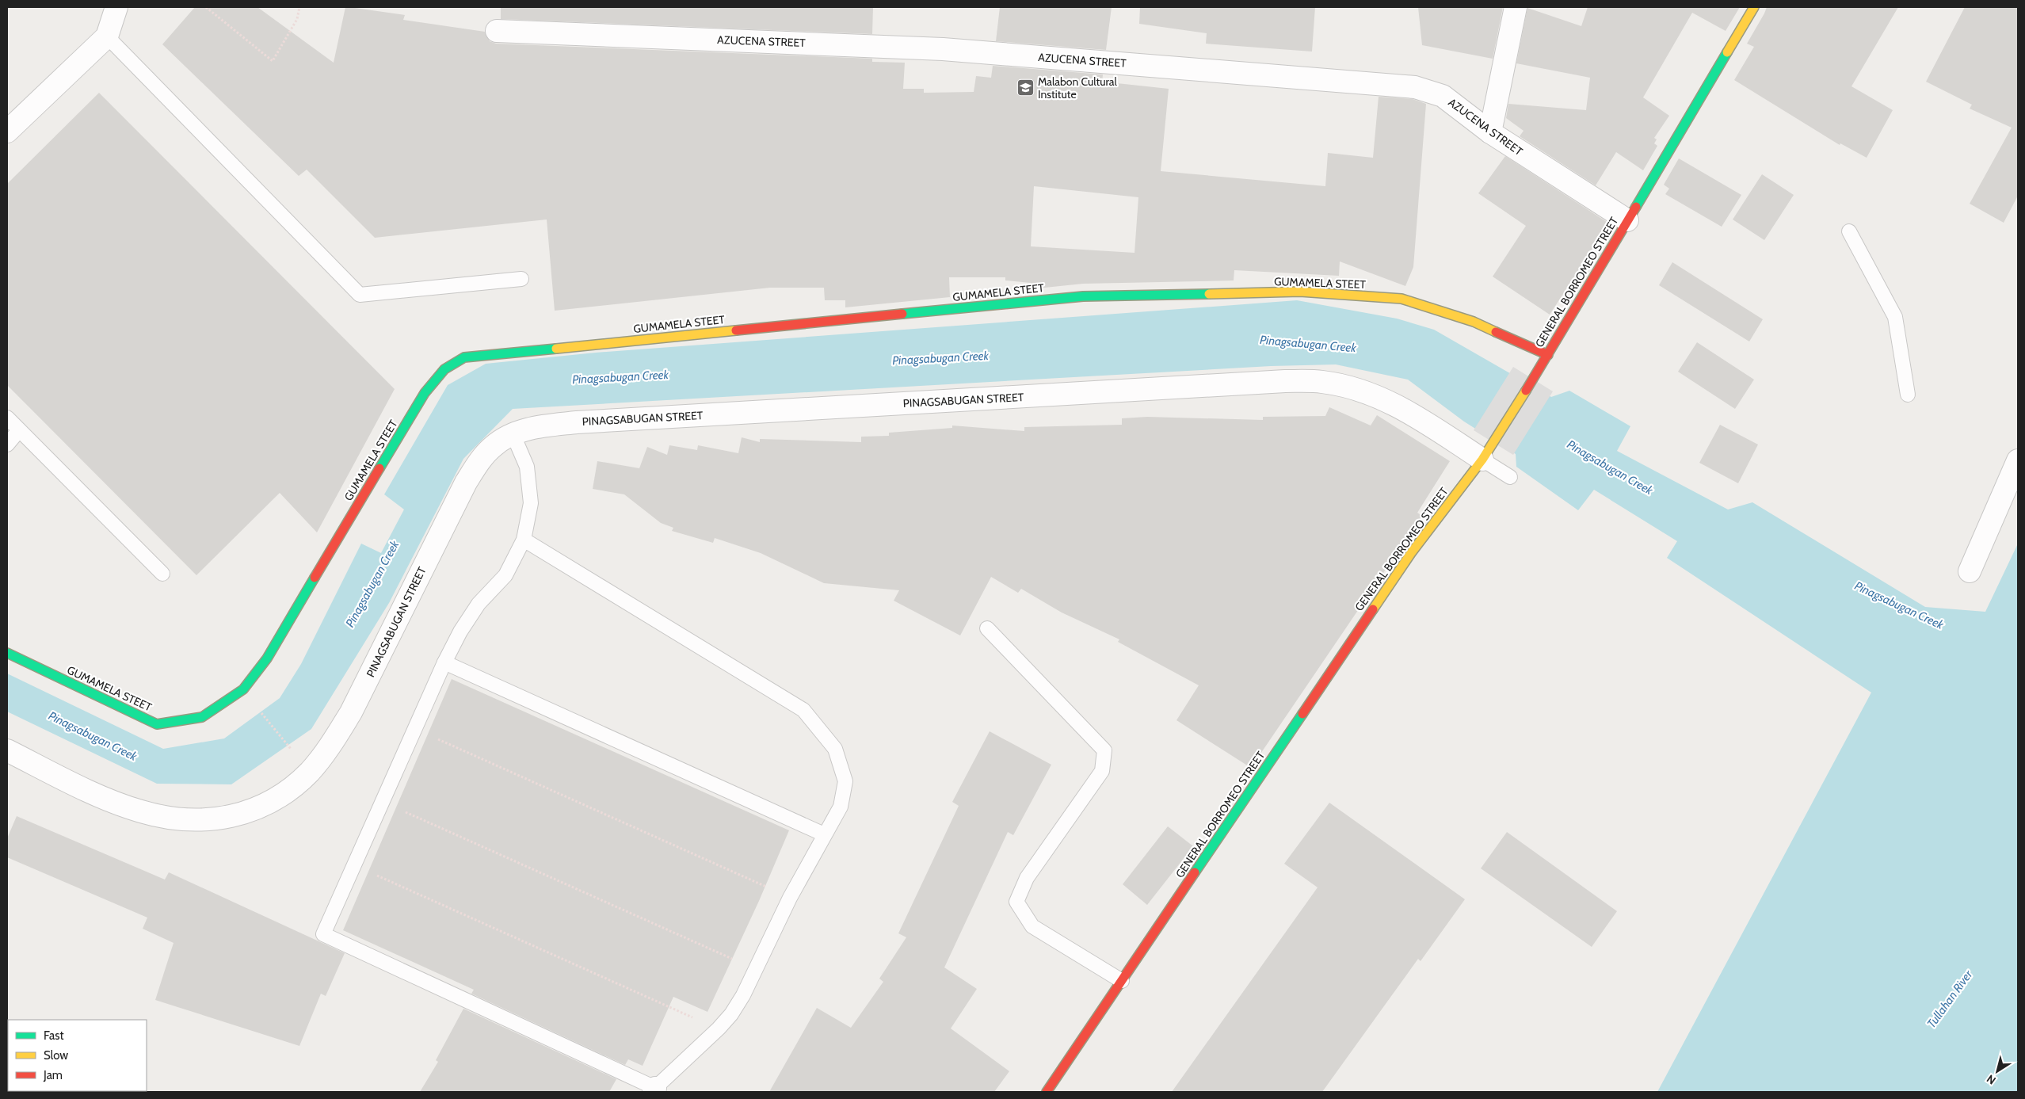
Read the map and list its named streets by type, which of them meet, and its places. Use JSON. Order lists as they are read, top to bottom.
{
  "streets": {
    "street": [
      "AZUCENA STREET",
      "GENERAL BORROMEO STREET",
      "GUMAMELA STEET",
      "PINAGSABUGAN STREET"
    ]
  },
  "crossings": [
    ["AZUCENA STREET", "GENERAL BORROMEO STREET"],
    ["GENERAL BORROMEO STREET", "GUMAMELA STEET"],
    ["GENERAL BORROMEO STREET", "PINAGSABUGAN STREET"]
  ],
  "water": ["Pinagsabugan Creek", "Tullahan River"],
  "places": {
    "school or university": ["Malabon Cultural Institute"]
  },
  "legend": ["Fast", "Slow", "Jam"],
  "north": "bottom left"
}
